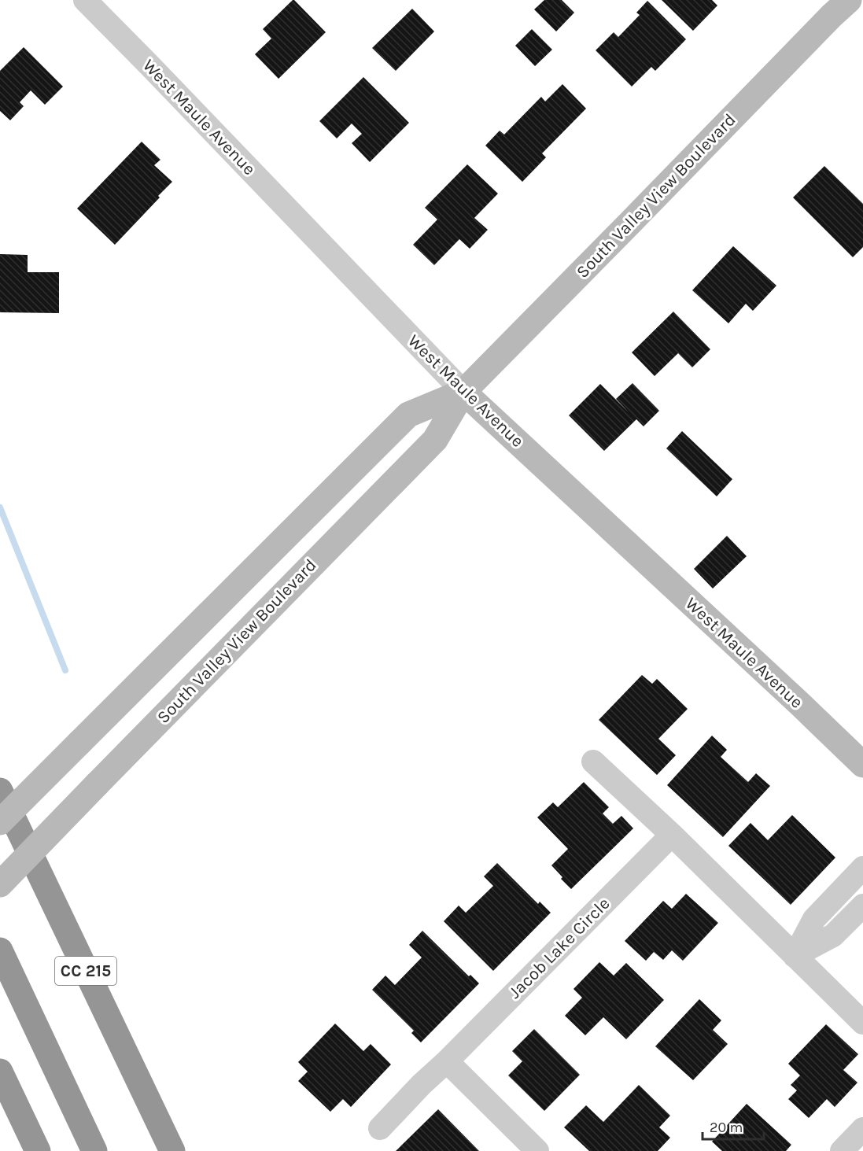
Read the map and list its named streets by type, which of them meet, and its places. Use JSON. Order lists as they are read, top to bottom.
{
  "streets": {
    "highway": ["CC 215"],
    "main road": ["West Maule Avenue", "South Valley View Boulevard"],
    "street": ["Jacob Lake Circle"]
  },
  "crossings": [
    ["West Maule Avenue", "South Valley View Boulevard"]
  ],
  "scale_bar": "20 m"
}
